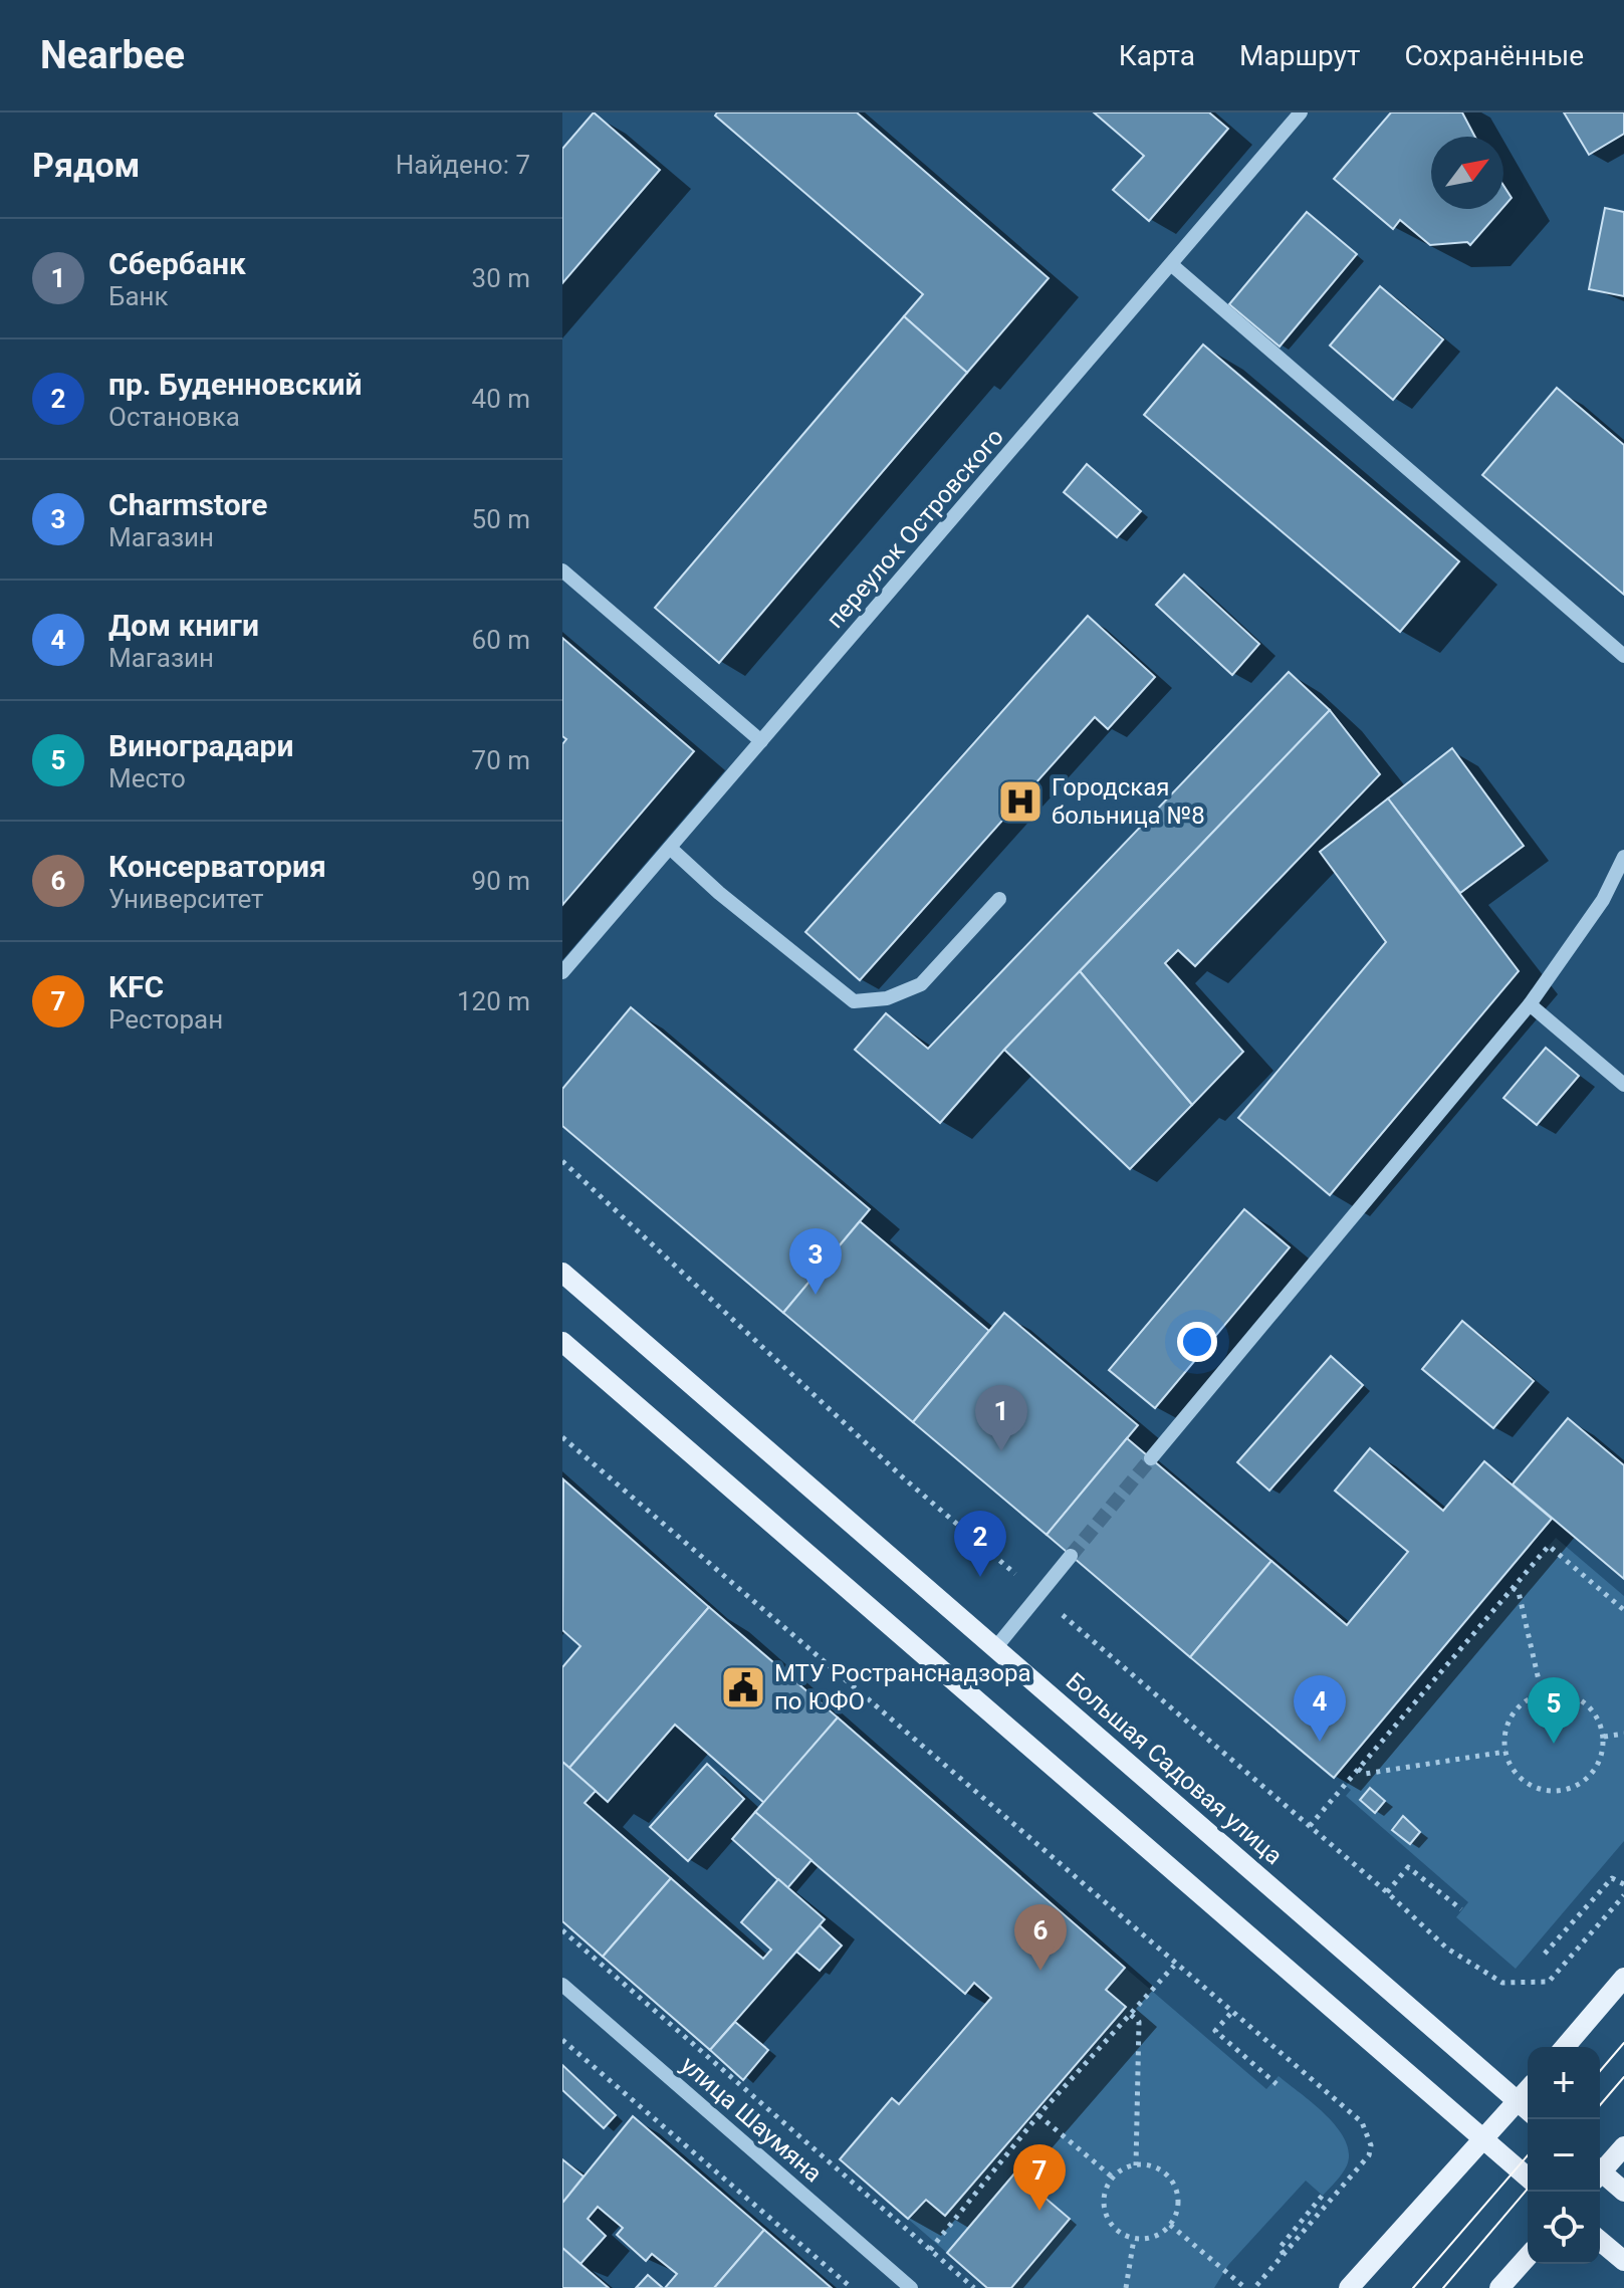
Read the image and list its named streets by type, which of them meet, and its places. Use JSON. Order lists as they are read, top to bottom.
{
  "streets": {
    "main road": ["Большая Садовая улица"],
    "street": ["переулок Островского", "улица Шаумяна"]
  },
  "places": {
    "hospital": ["Городская больница №8"],
    "public building": ["МТУ Ространснадзора по ЮФО"]
  },
  "north": "top right",
  "page": {
    "header": "Nearbee",
    "nav": ["Карта", "Маршрут", "Сохранённые"],
    "heading": ["Рядом", "Найдено: 7"],
    "list": [
      {
        "mark": "1",
        "name": "Сбербанк",
        "note": "Банк",
        "value": "30 m"
      },
      {
        "mark": "2",
        "name": "пр. Буденновский",
        "note": "Остановка",
        "value": "40 m"
      },
      {
        "mark": "3",
        "name": "Charmstore",
        "note": "Магазин",
        "value": "50 m"
      },
      {
        "mark": "4",
        "name": "Дом книги",
        "note": "Магазин",
        "value": "60 m"
      },
      {
        "mark": "5",
        "name": "Виноградари",
        "note": "Место",
        "value": "70 m"
      },
      {
        "mark": "6",
        "name": "Консерватория",
        "note": "Университет",
        "value": "90 m"
      },
      {
        "mark": "7",
        "name": "KFC",
        "note": "Ресторан",
        "value": "120 m"
      }
    ],
    "pins": [
      "3",
      "1",
      "2",
      "4",
      "5",
      "6",
      "7"
    ],
    "map_buttons": ["+", "−"]
  }
}
